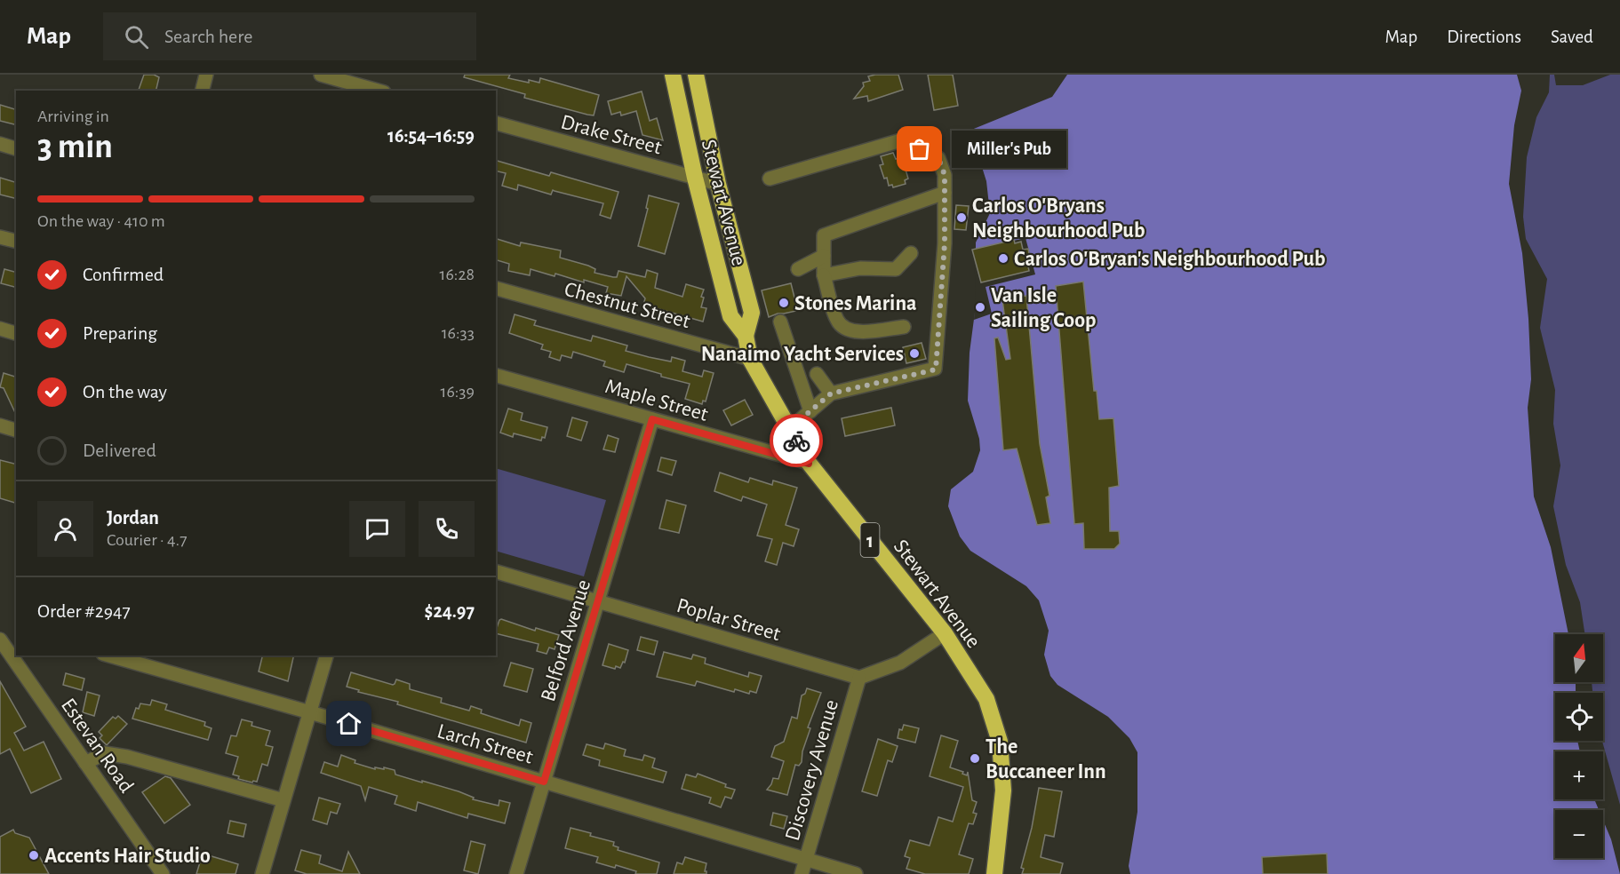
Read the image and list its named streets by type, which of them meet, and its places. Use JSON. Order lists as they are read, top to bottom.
{
  "streets": {
    "highway": ["Stewart Avenue", "1"],
    "street": [
      "Drake Street",
      "Chestnut Street",
      "Maple Street",
      "Poplar Street",
      "Belford Avenue",
      "Larch Street",
      "Estevan Road",
      "Discovery Avenue"
    ]
  },
  "crossings": [
    ["Drake Street", "Stewart Avenue"],
    ["Stewart Avenue", "Chestnut Street"],
    ["Stewart Avenue", "Maple Street"],
    ["Maple Street", "Belford Avenue"],
    ["Poplar Street", "Belford Avenue"],
    ["Poplar Street", "Discovery Avenue"],
    ["Belford Avenue", "Larch Street"],
    ["Larch Street", "Discovery Avenue"]
  ],
  "places": [
    "Miller's Pub",
    "Carlos O'Bryans Neighbourhood Pub",
    "Carlos O'Bryan's Neighbourhood Pub",
    "Stones Marina",
    "Van Isle Sailing Coop",
    "Nanaimo Yacht Services",
    "The Buccaneer Inn",
    "Accents Hair Studio"
  ],
  "north": "top",
  "page": {
    "header": "Map",
    "search": "Search here",
    "nav": ["Map", "Directions", "Saved"],
    "heading": ["3 min", "Arriving in", "16:54–16:59"],
    "panel": [
      "Jordan",
      "Courier · 4.7",
      "Order #2947",
      "$24.97"
    ],
    "bubble": "Miller's Pub",
    "bar": "On the way · 410 m",
    "list": [
      ["Confirmed", "16:28"],
      ["Preparing", "16:33"],
      ["On the way", "16:39"],
      "Delivered"
    ],
    "map_buttons": ["+", "−"]
  }
}
